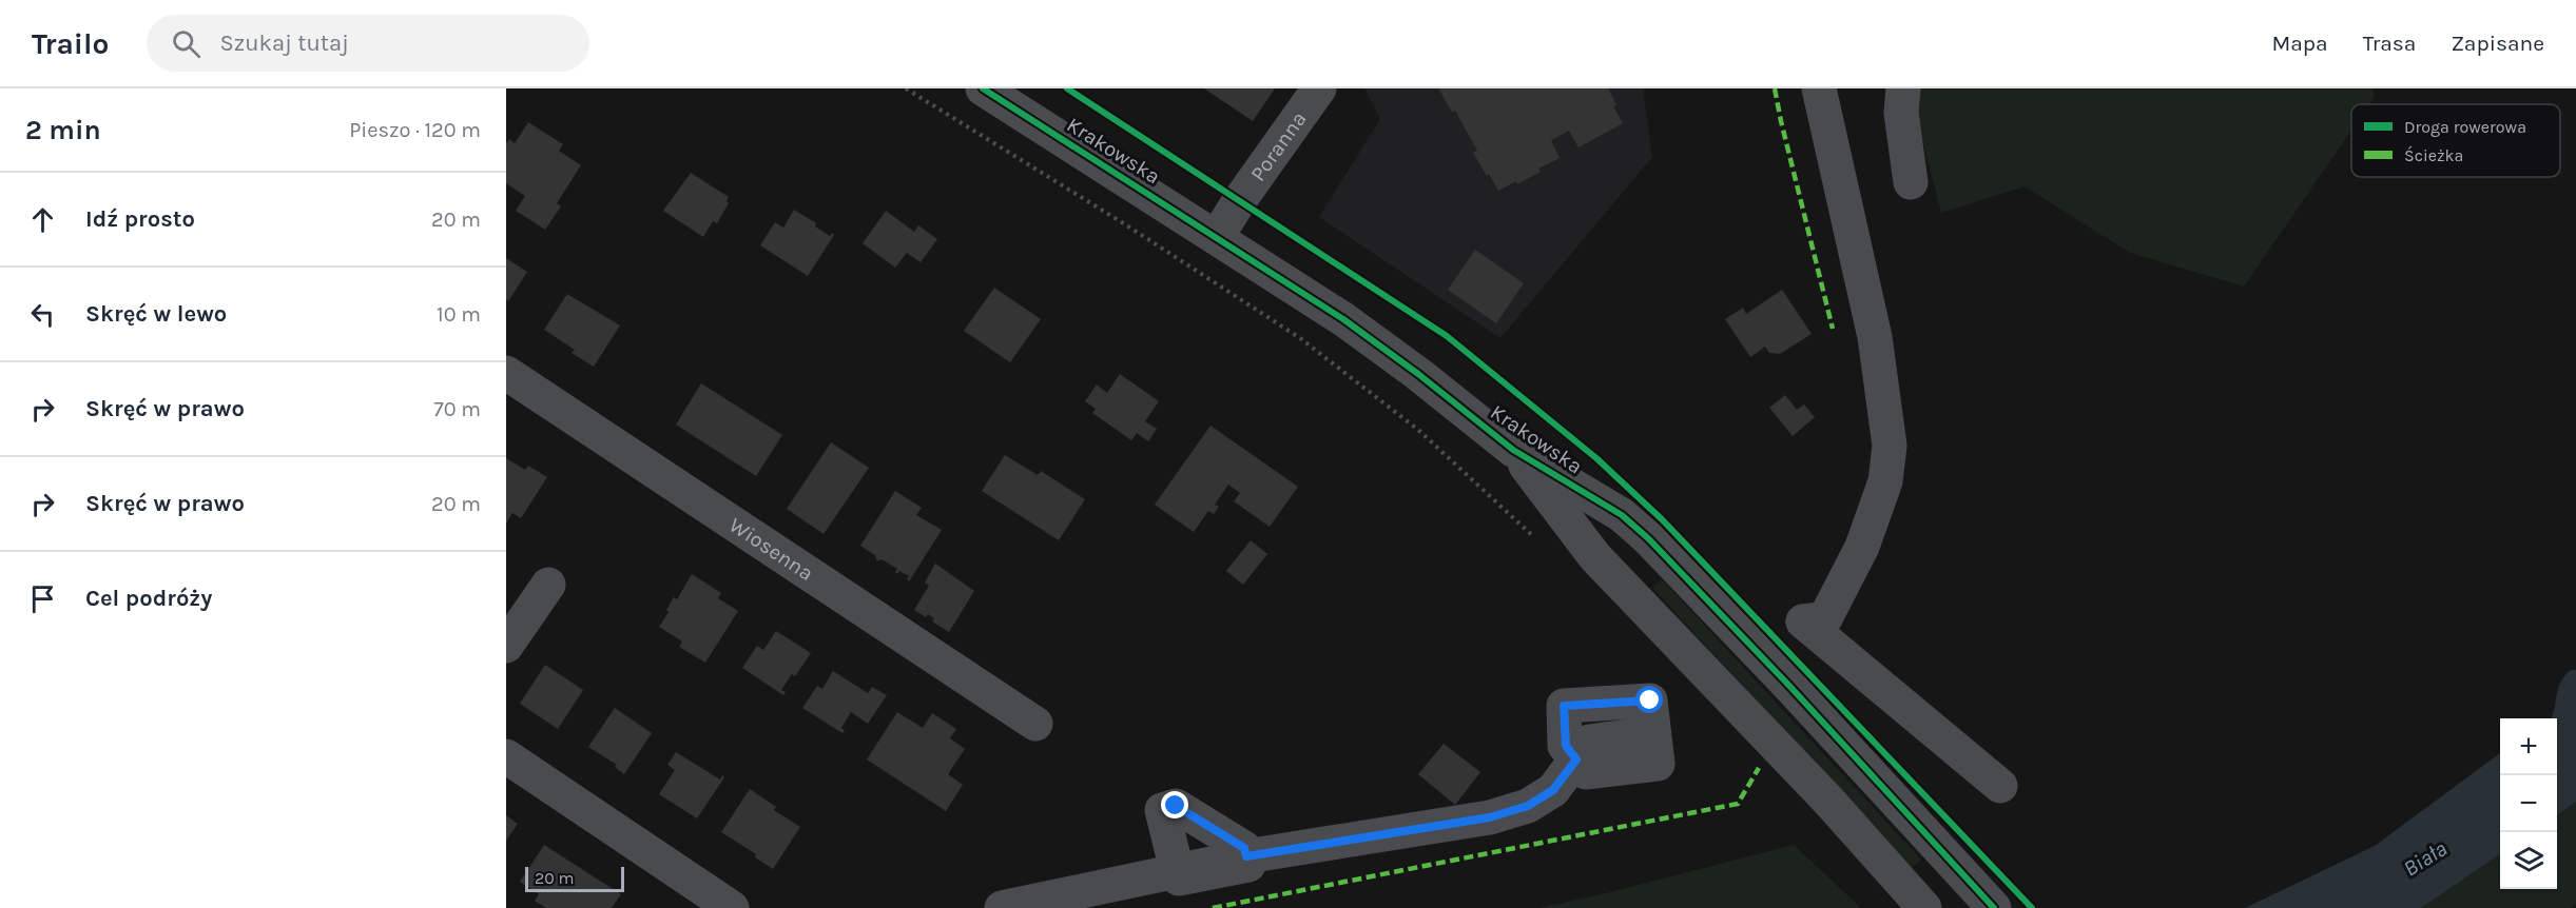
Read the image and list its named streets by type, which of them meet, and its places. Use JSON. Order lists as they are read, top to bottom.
{
  "streets": {
    "street": ["Poranna", "Krakowska", "Wiosenna"]
  },
  "crossings": [
    ["Poranna", "Krakowska"]
  ],
  "water": ["Biała"],
  "legend": ["Droga rowerowa", "Ścieżka"],
  "scale_bar": "20 m",
  "page": {
    "header": "Trailo",
    "search": "Szukaj tutaj",
    "nav": ["Mapa", "Trasa", "Zapisane"],
    "heading": ["2 min", "Pieszo · 120 m"],
    "list": [
      ["Idź prosto", "20 m"],
      ["Skręć w lewo", "10 m"],
      ["Skręć w prawo", "70 m"],
      ["Skręć w prawo", "20 m"],
      "Cel podróży"
    ],
    "map_buttons": ["+", "−"],
    "scale": "20 m"
  }
}
